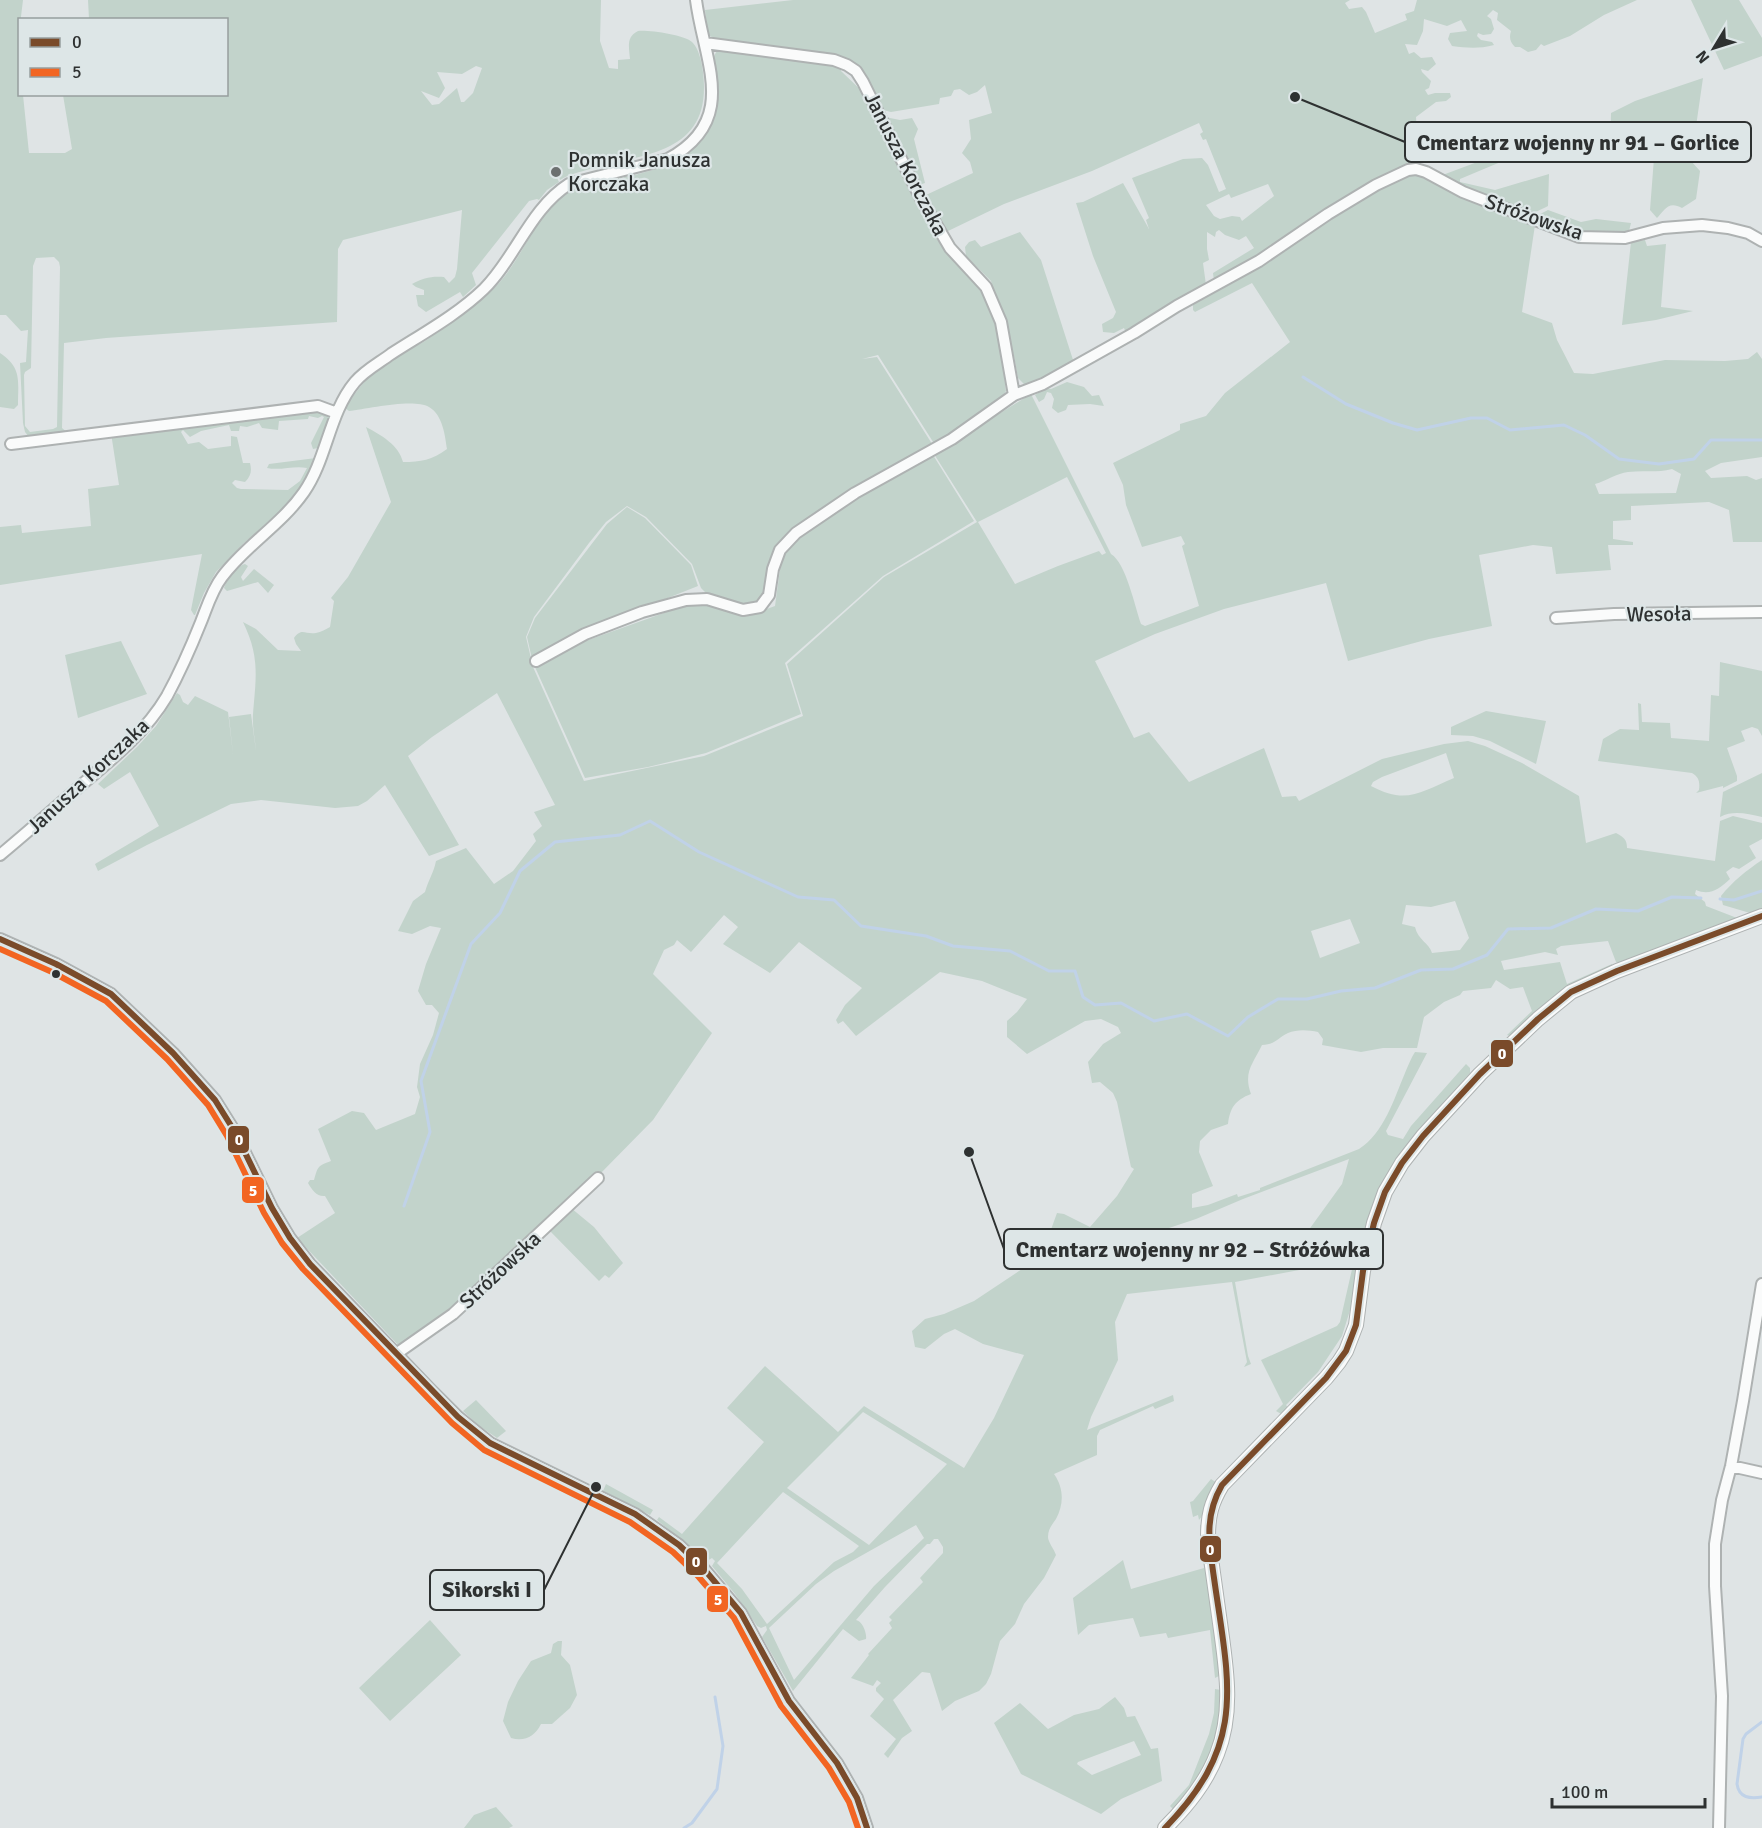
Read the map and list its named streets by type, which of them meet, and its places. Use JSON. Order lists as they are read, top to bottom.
{
  "streets": {
    "street": ["Janusza Korczaka", "Stróżowska", "Wesoła"]
  },
  "crossings": [
    ["Janusza Korczaka", "Stróżowska"]
  ],
  "places": [
    "Cmentarz wojenny nr 91 – Gorlice",
    "Pomnik Janusza Korczaka",
    "Cmentarz wojenny nr 92 – Stróżówka",
    "Sikorski I"
  ],
  "lines": ["transit line 0", "transit line 5"],
  "legend": ["0", "5"],
  "scale_bar": "100 m",
  "north": "bottom left"
}
